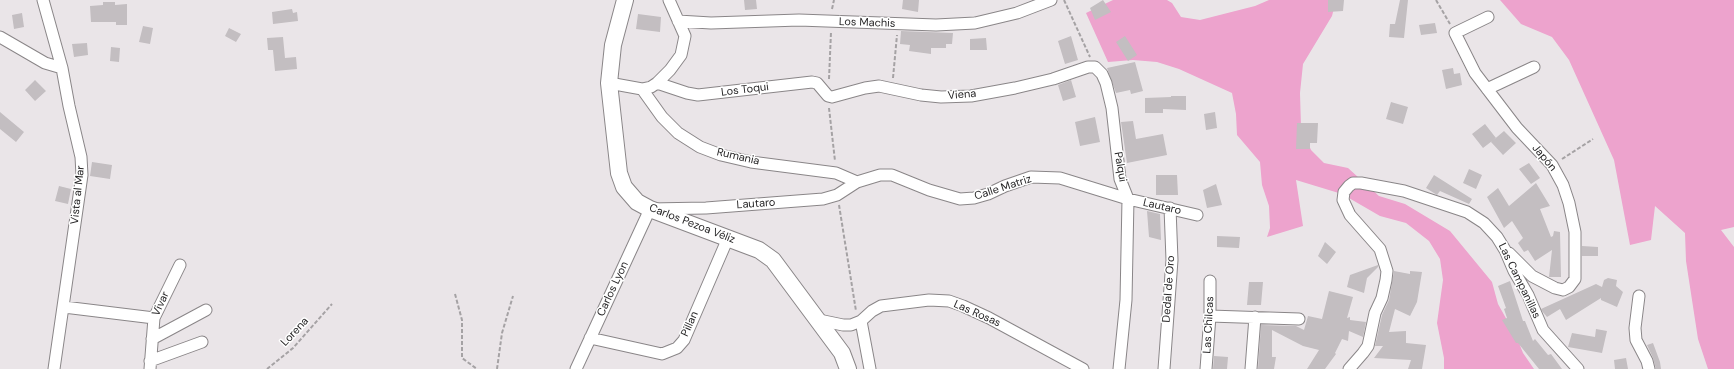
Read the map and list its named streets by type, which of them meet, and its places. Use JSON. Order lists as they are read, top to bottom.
{
  "streets": {
    "main road": ["Carlos Pezoa Véliz"],
    "street": [
      "Los Machis",
      "Los Toqui",
      "Viena",
      "Rumania",
      "Japón",
      "Palqui",
      "Calle Matriz",
      "Vista al Mar",
      "Lautaro",
      "Las Campanillas",
      "Carlos Lyon",
      "Dedal de Oro",
      "Vivar",
      "Las Rosas",
      "Pillan",
      "Las Chilcas"
    ],
    "path": ["Lorena"]
  },
  "crossings": [
    ["Los Toqui", "Viena"],
    ["Viena", "Palqui"],
    ["Rumania", "Calle Matriz"],
    ["Rumania", "Lautaro"],
    ["Japón", "Las Campanillas"],
    ["Palqui", "Calle Matriz"],
    ["Palqui", "Lautaro"],
    ["Calle Matriz", "Lautaro"],
    ["Lautaro", "Carlos Pezoa Véliz"],
    ["Lautaro", "Carlos Lyon"],
    ["Lautaro", "Dedal de Oro"],
    ["Carlos Pezoa Véliz", "Carlos Lyon"],
    ["Carlos Pezoa Véliz", "Las Rosas"],
    ["Carlos Pezoa Véliz", "Pillan"],
    ["Carlos Lyon", "Pillan"]
  ]
}
